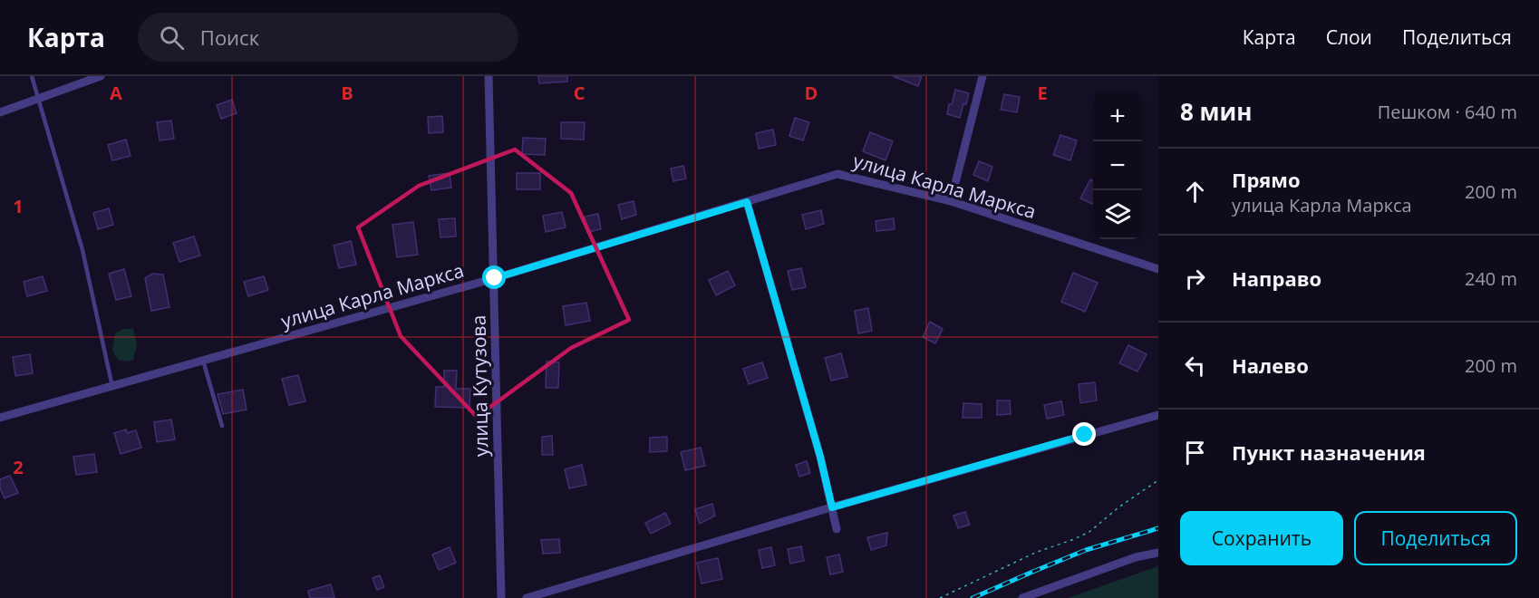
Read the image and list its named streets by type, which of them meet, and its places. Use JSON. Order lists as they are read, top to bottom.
{
  "streets": {
    "street": ["улица Карла Маркса", "улица Кутузова"]
  },
  "crossings": [
    ["улица Карла Маркса", "улица Кутузова"]
  ],
  "page": {
    "header": "Карта",
    "search": "Поиск",
    "nav": ["Карта", "Слои", "Поделиться"],
    "heading": ["8 мин", "Пешком · 640 m"],
    "map_buttons": ["+", "−"],
    "list": [
      ["Прямо", "улица Карла Маркса", "200 m"],
      ["Направо", "240 m"],
      ["Налево", "200 m"],
      "Пункт назначения"
    ],
    "buttons": ["Сохранить", "Поделиться"]
  },
  "grid": {
    "columns": [
      "A",
      "B",
      "C",
      "D",
      "E"
    ],
    "rows": ["1", "2"]
  }
}
